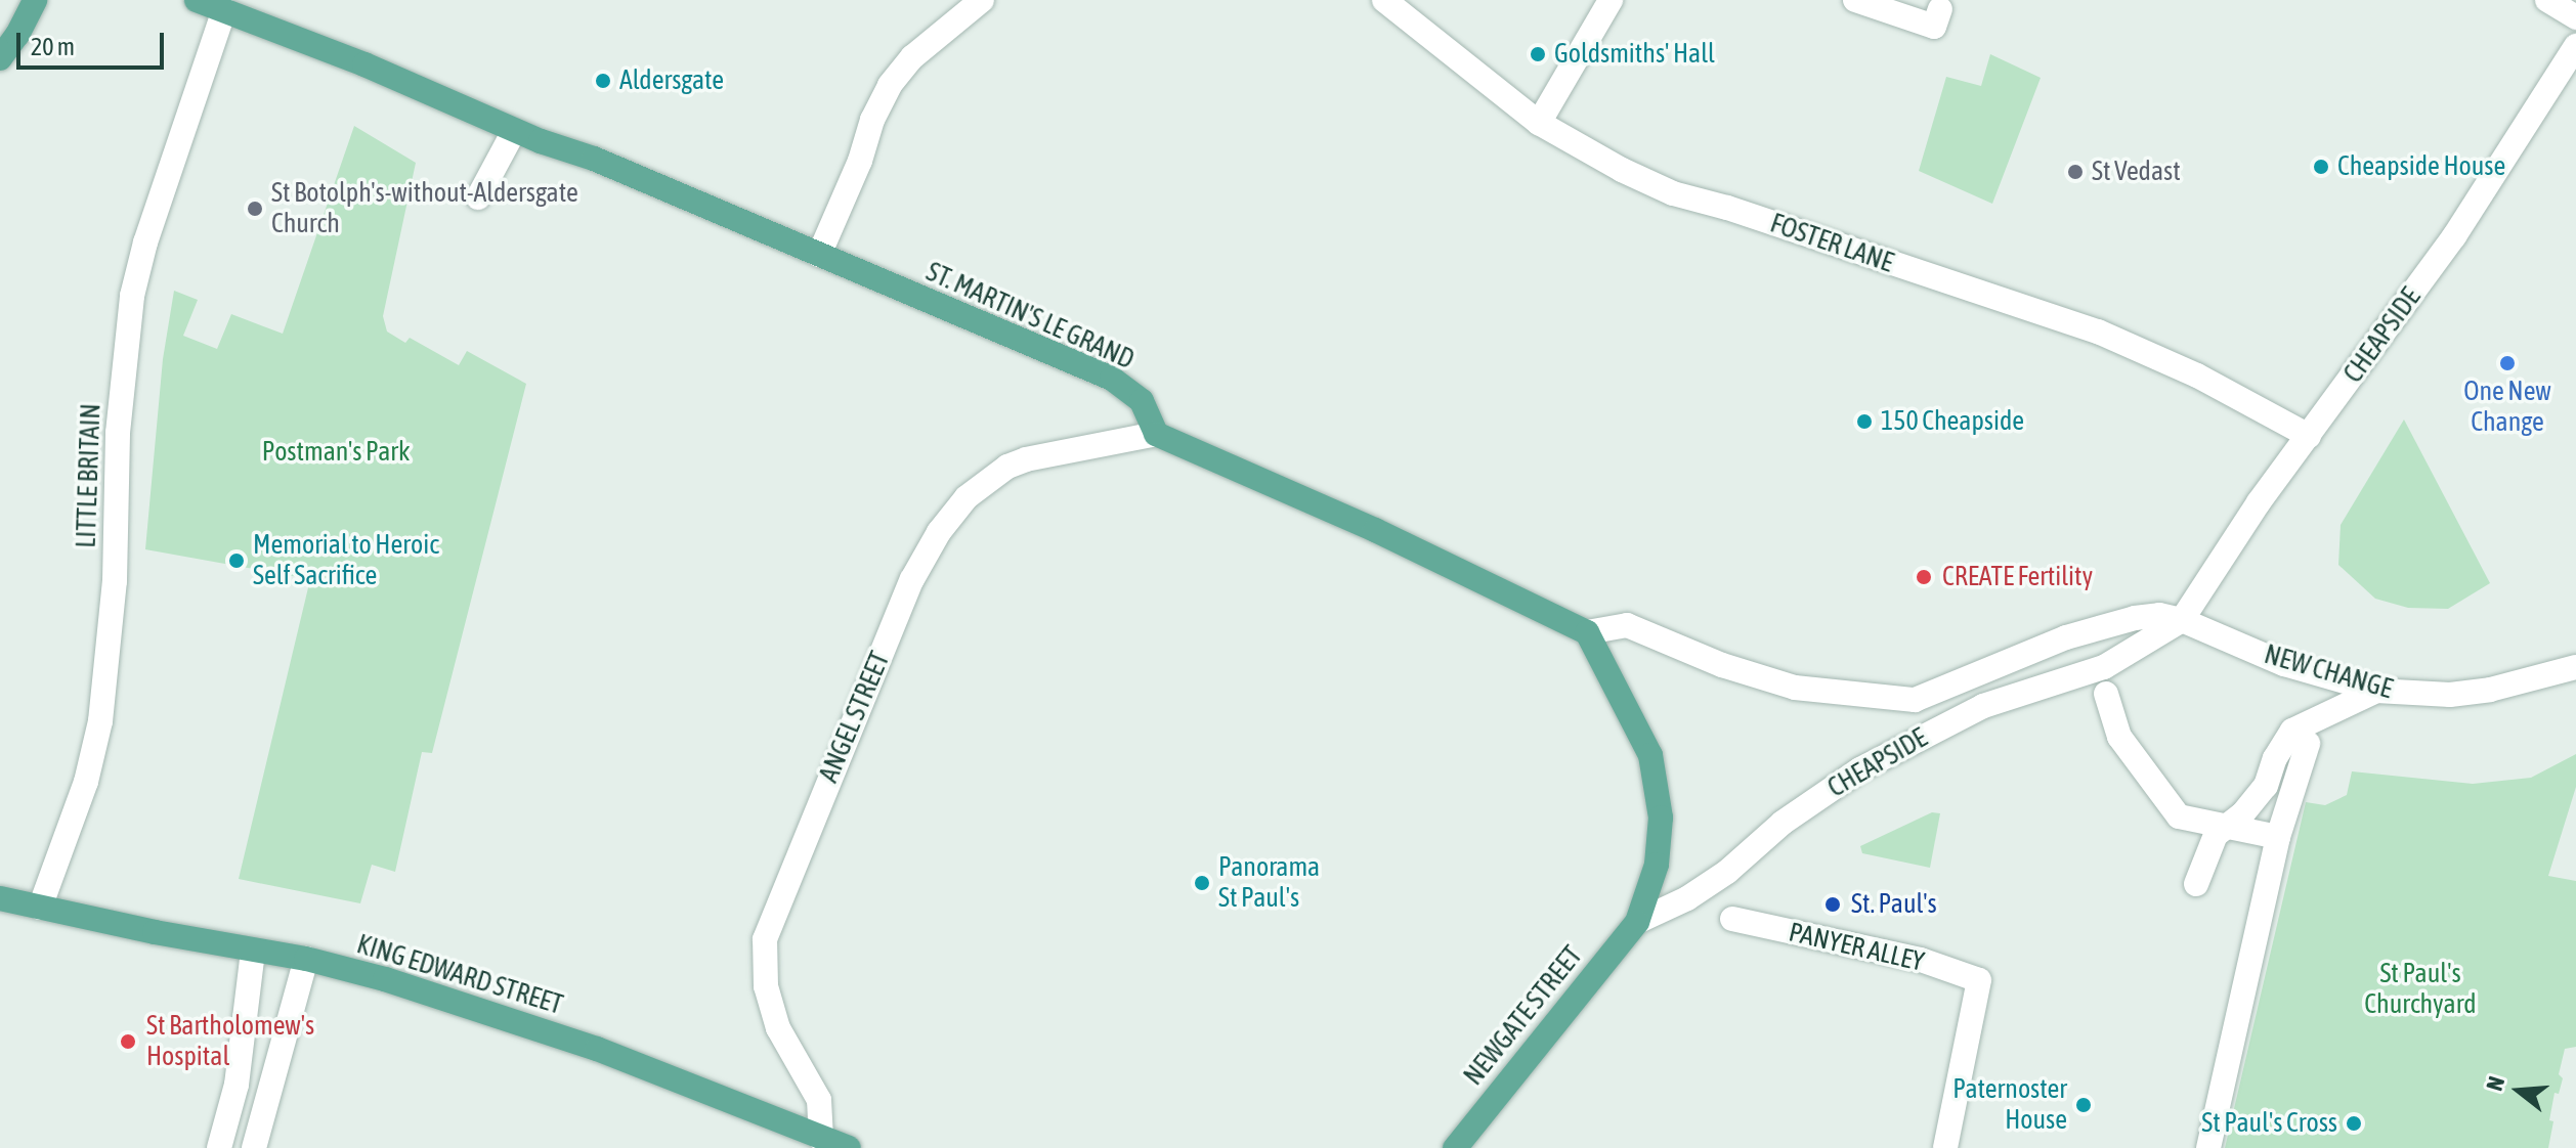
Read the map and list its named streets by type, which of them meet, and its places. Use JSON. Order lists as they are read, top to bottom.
{
  "streets": {
    "main road": ["ST. MARTIN'S LE GRAND", "KING EDWARD STREET", "NEWGATE STREET"],
    "street": [
      "FOSTER LANE",
      "CHEAPSIDE",
      "LITTLE BRITAIN",
      "NEW CHANGE",
      "ANGEL STREET",
      "PANYER ALLEY"
    ]
  },
  "crossings": [
    ["FOSTER LANE", "CHEAPSIDE"],
    ["ST. MARTIN'S LE GRAND", "LITTLE BRITAIN"],
    ["ST. MARTIN'S LE GRAND", "ANGEL STREET"],
    ["CHEAPSIDE", "NEW CHANGE"],
    ["CHEAPSIDE", "NEWGATE STREET"],
    ["LITTLE BRITAIN", "KING EDWARD STREET"],
    ["ANGEL STREET", "KING EDWARD STREET"]
  ],
  "parks": ["Postman's Park", "St Paul's Churchyard"],
  "places": [
    "Goldsmiths' Hall",
    "Aldersgate",
    "Cheapside House",
    "St Vedast",
    "St Botolph's-without-Aldersgate Church",
    "One New Change",
    "150 Cheapside",
    "Memorial to Heroic Self Sacrifice",
    "CREATE Fertility",
    "Panorama St Paul's",
    "St. Paul's",
    "St Bartholomew's Hospital",
    "Paternoster House",
    "St Paul's Cross"
  ],
  "scale_bar": "20 m",
  "north": "left"
}
